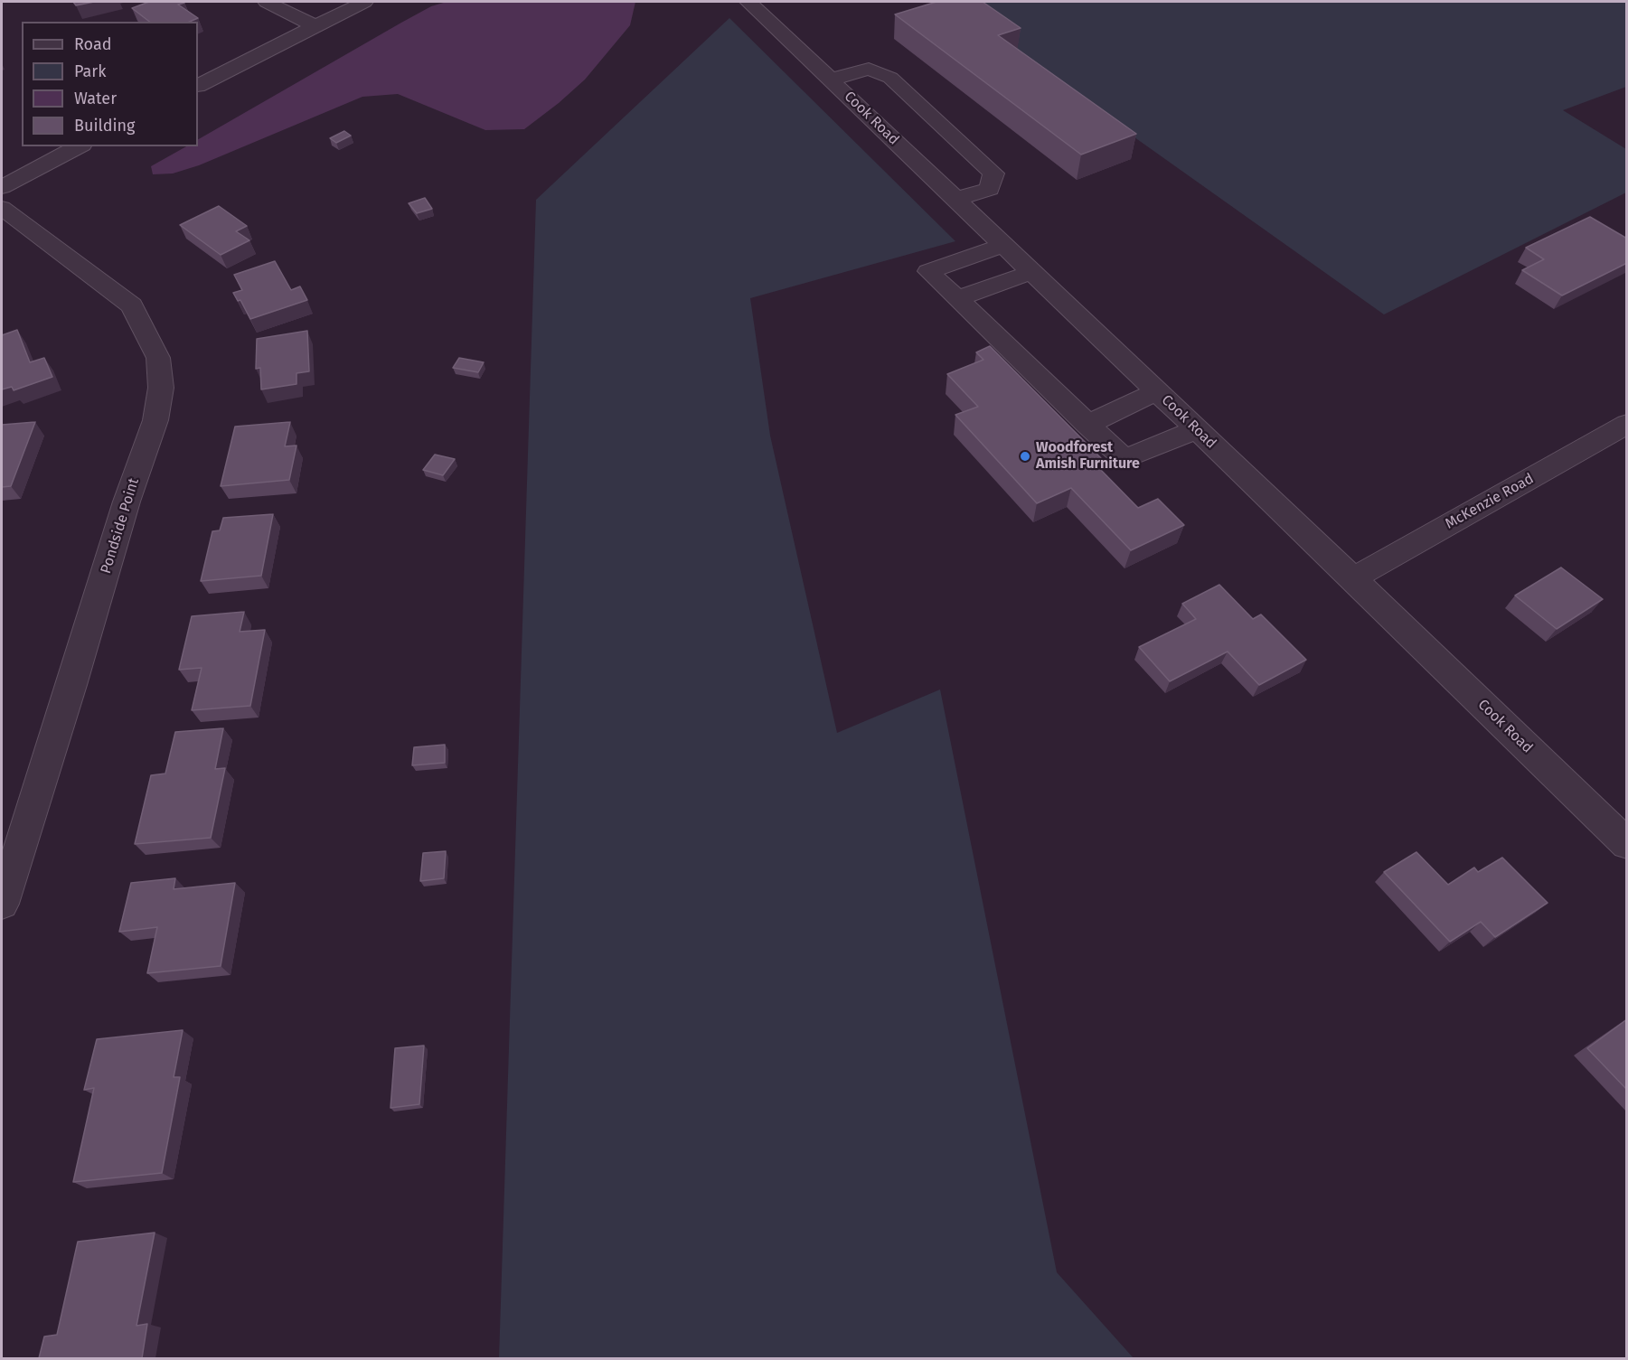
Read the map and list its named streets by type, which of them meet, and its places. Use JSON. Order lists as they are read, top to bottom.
{
  "streets": {
    "street": ["Cook Road", "McKenzie Road", "Pondside Point"]
  },
  "crossings": [
    ["Cook Road", "McKenzie Road"]
  ],
  "places": ["Woodforest Amish Furniture"],
  "legend": [
    "Road",
    "Park",
    "Water",
    "Building"
  ]
}
